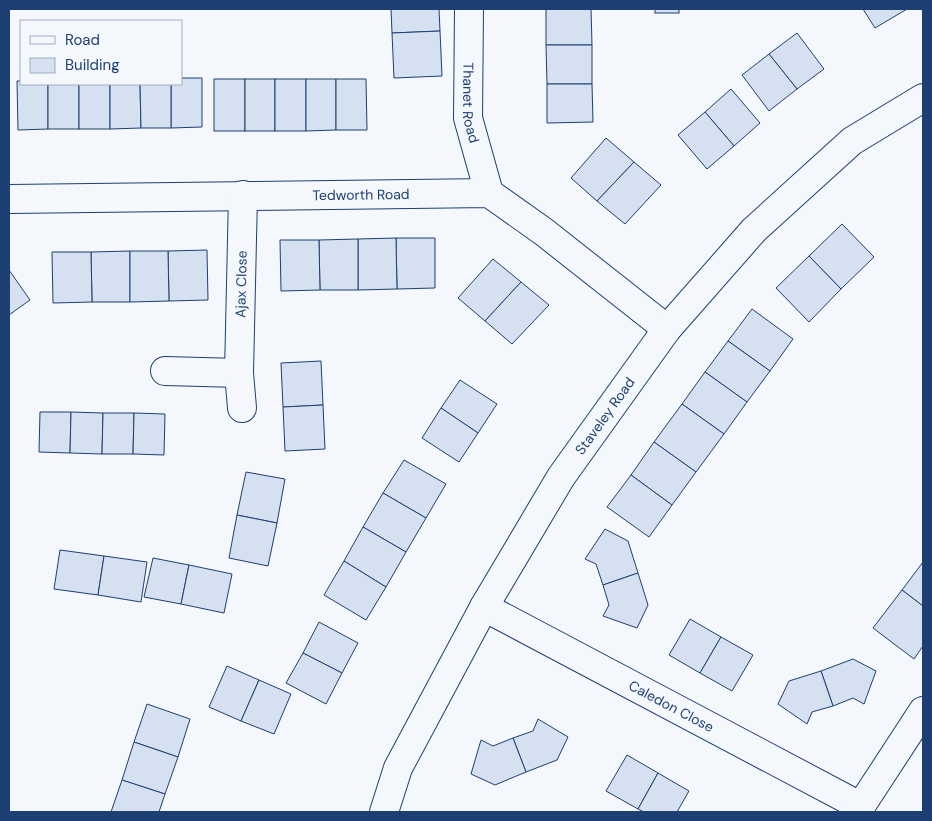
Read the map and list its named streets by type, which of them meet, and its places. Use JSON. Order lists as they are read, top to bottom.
{
  "streets": {
    "street": [
      "Thanet Road",
      "Tedworth Road",
      "Ajax Close",
      "Staveley Road",
      "Caledon Close"
    ]
  },
  "crossings": [
    ["Thanet Road", "Tedworth Road"],
    ["Tedworth Road", "Ajax Close"],
    ["Staveley Road", "Caledon Close"]
  ],
  "legend": ["Road", "Building"]
}
